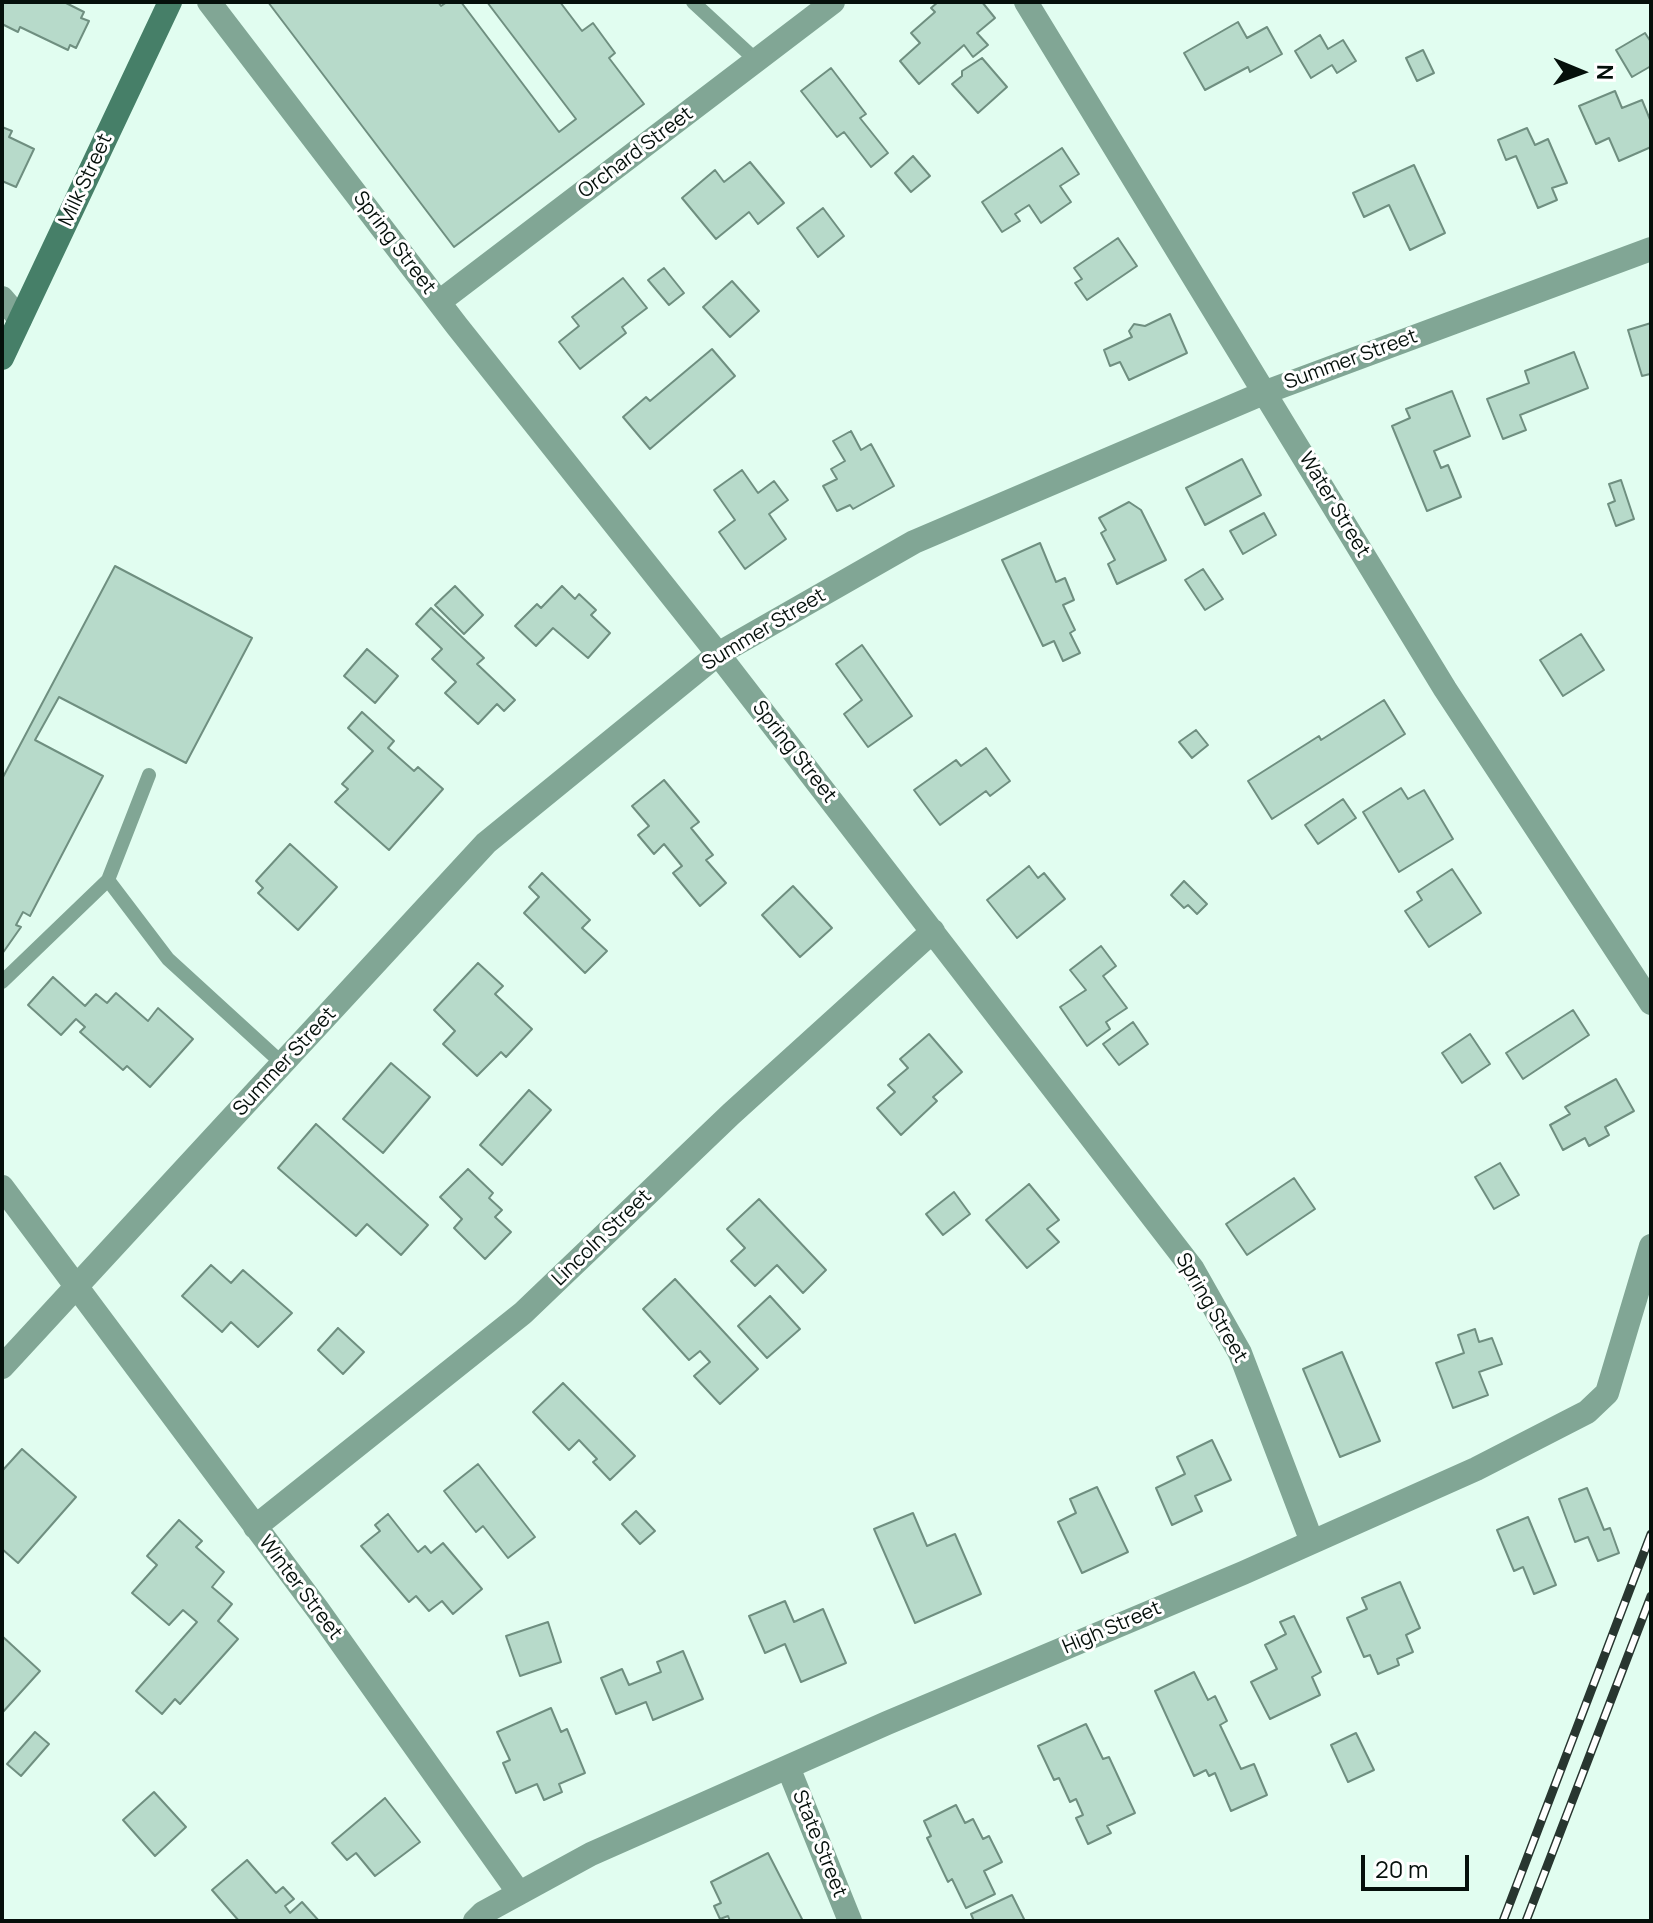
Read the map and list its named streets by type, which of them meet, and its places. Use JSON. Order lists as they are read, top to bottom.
{
  "streets": {
    "main road": ["Milk Street"],
    "street": [
      "Orchard Street",
      "Spring Street",
      "Summer Street",
      "Water Street",
      "Lincoln Street",
      "Winter Street",
      "High Street",
      "State Street"
    ]
  },
  "crossings": [
    ["Orchard Street", "Spring Street"],
    ["Spring Street", "Summer Street"],
    ["Spring Street", "Lincoln Street"],
    ["Spring Street", "High Street"],
    ["Summer Street", "Water Street"],
    ["Summer Street", "Winter Street"],
    ["Lincoln Street", "Winter Street"],
    ["Winter Street", "High Street"],
    ["High Street", "State Street"]
  ],
  "scale_bar": "20 m",
  "north": "right"
}
